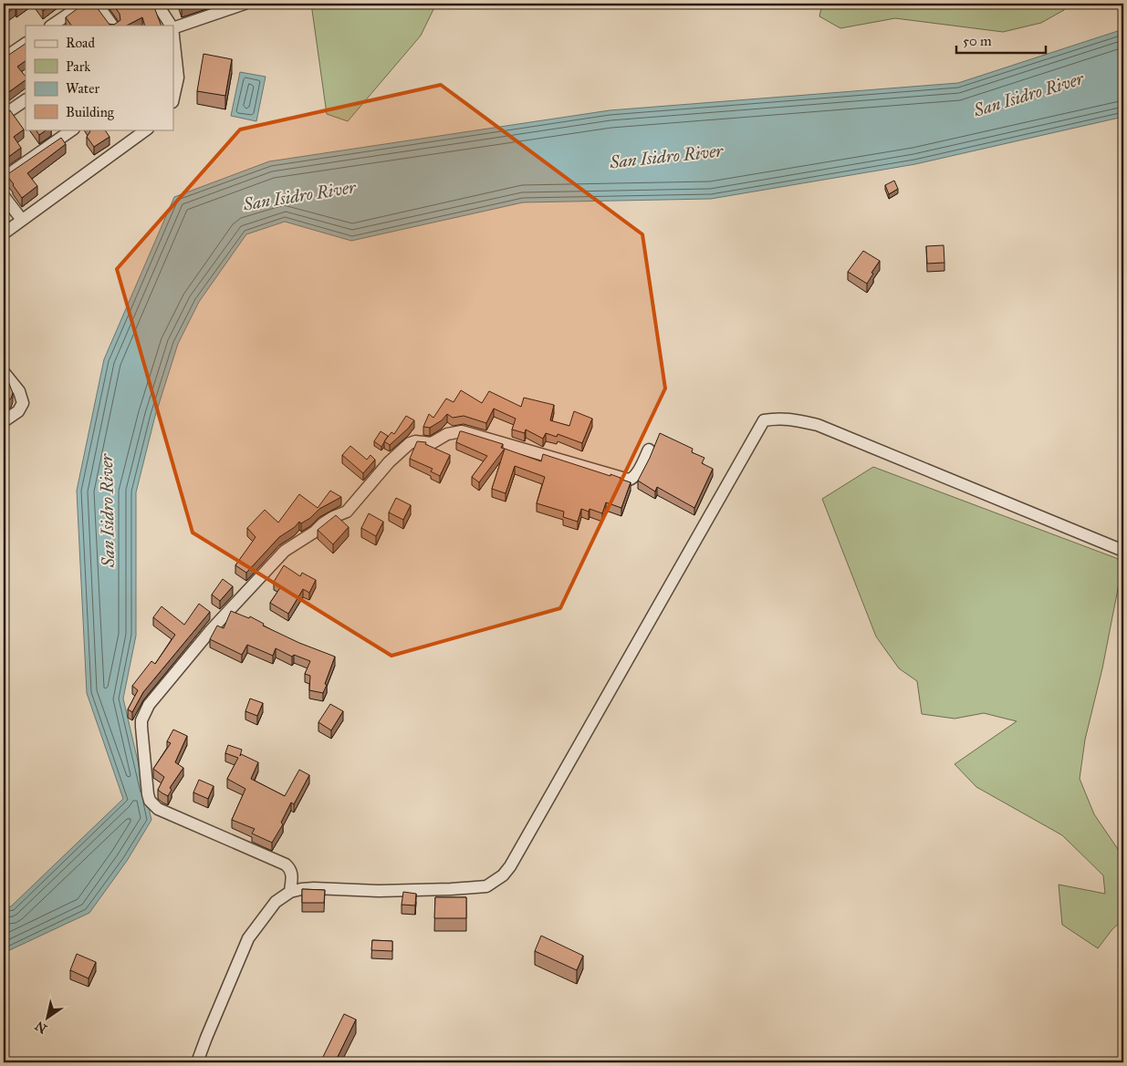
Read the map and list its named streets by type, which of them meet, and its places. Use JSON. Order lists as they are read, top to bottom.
{
  "water": ["San Isidro River"],
  "legend": [
    "Road",
    "Park",
    "Water",
    "Building"
  ],
  "scale_bar": "50 m",
  "north": "bottom left"
}
